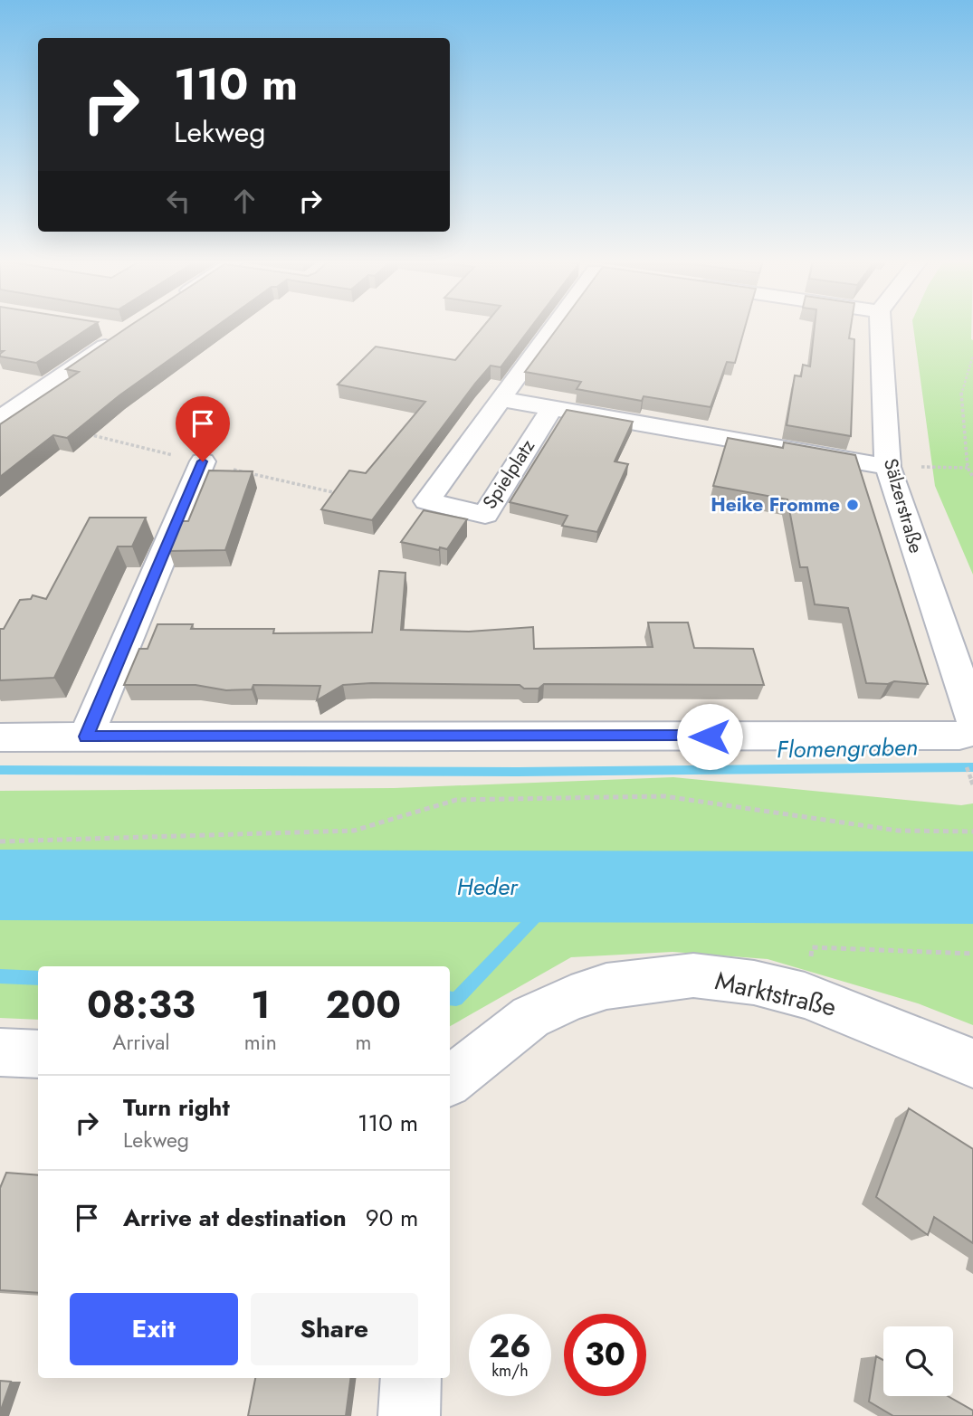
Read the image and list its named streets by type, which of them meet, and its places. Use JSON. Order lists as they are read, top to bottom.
{
  "streets": {
    "street": ["Spielplatz", "Sälzerstraße", "Marktstraße"]
  },
  "water": ["Flomengraben", "Heder"],
  "places": ["Heike Fromme"],
  "page": {
    "turn": ["110 m", "Lekweg"],
    "eta": [
      "08:33",
      "Arrival",
      "1",
      "min",
      "200",
      "m"
    ],
    "list": [
      {
        "name": "Turn right",
        "note": "Lekweg",
        "value": "110 m"
      },
      {
        "name": "Arrive at destination",
        "value": "90 m"
      }
    ],
    "buttons": ["Exit", "Share"],
    "speed": "26 km/h",
    "limit": "30"
  }
}
